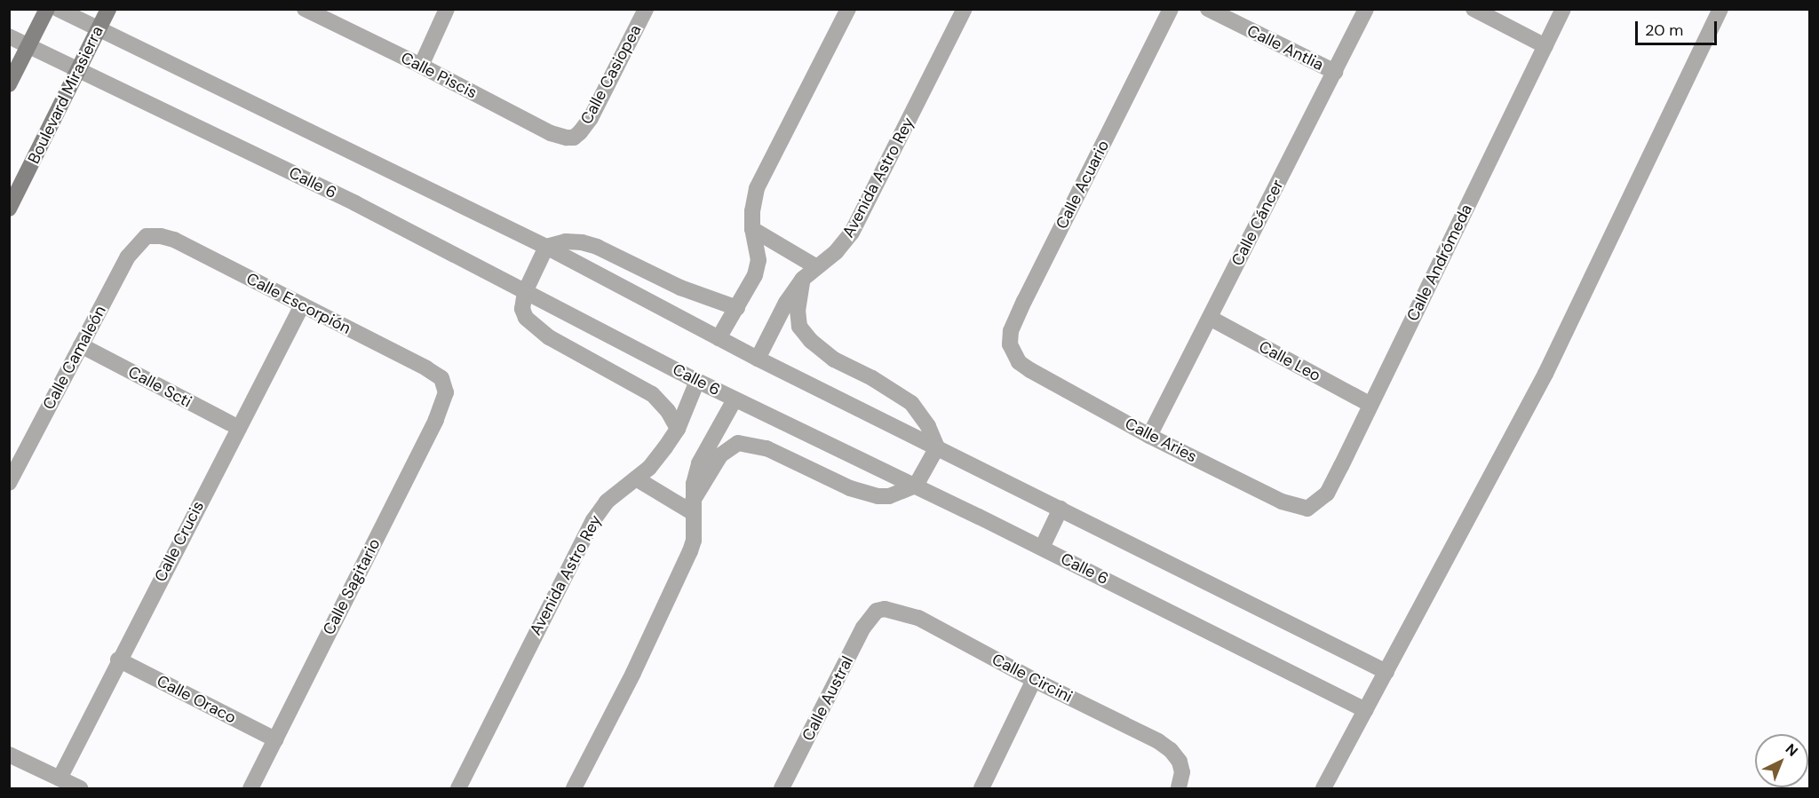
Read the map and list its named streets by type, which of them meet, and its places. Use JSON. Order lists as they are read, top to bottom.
{
  "streets": {
    "main road": ["Boulevard Mirasierra"],
    "street": [
      "Calle Antlia",
      "Calle Casiopea",
      "Calle Piscis",
      "Avenida Astro Rey",
      "Calle 6",
      "Calle Acuario",
      "Calle Cáncer",
      "Calle Andrómeda",
      "Calle Escorpión",
      "Calle Camaleón",
      "Calle Leo",
      "Calle Scti",
      "Calle Aries",
      "Calle Crucis",
      "Calle Sagitario",
      "Calle Circini",
      "Calle Austral",
      "Calle Oraco"
    ]
  },
  "crossings": [
    ["Calle Antlia", "Calle Cáncer"],
    ["Calle Casiopea", "Calle Piscis"],
    ["Boulevard Mirasierra", "Calle 6"],
    ["Avenida Astro Rey", "Calle 6"],
    ["Calle Acuario", "Calle Aries"],
    ["Calle Cáncer", "Calle Leo"],
    ["Calle Cáncer", "Calle Aries"],
    ["Calle Andrómeda", "Calle Leo"],
    ["Calle Andrómeda", "Calle Aries"],
    ["Calle Escorpión", "Calle Camaleón"],
    ["Calle Escorpión", "Calle Crucis"],
    ["Calle Escorpión", "Calle Sagitario"],
    ["Calle Camaleón", "Calle Scti"],
    ["Calle Scti", "Calle Crucis"],
    ["Calle Crucis", "Calle Oraco"],
    ["Calle Sagitario", "Calle Oraco"],
    ["Calle Circini", "Calle Austral"]
  ],
  "scale_bar": "20 m",
  "north": "top right"
}
